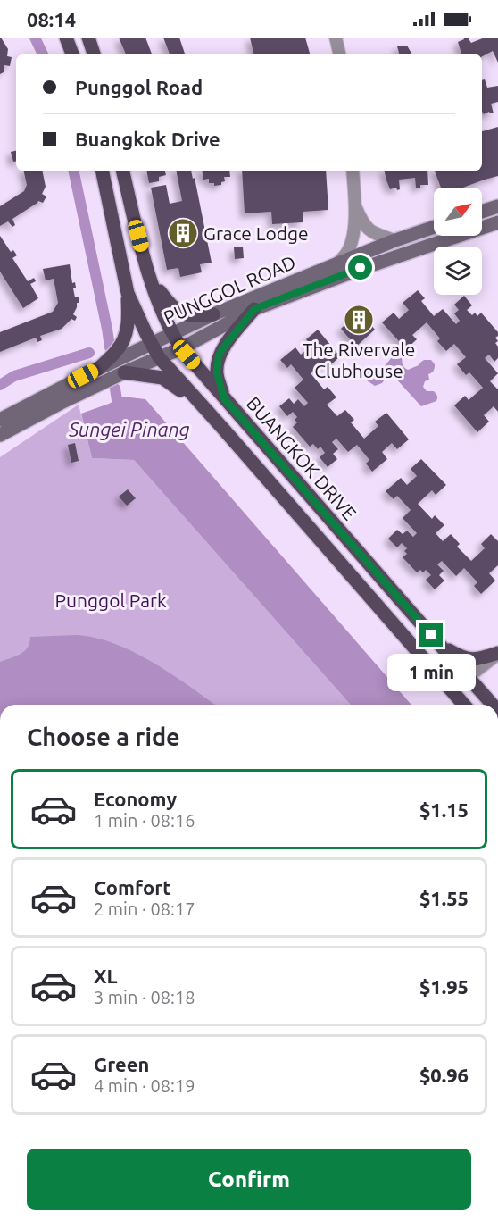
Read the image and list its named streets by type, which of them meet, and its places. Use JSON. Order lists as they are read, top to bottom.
{
  "streets": {
    "main road": ["PUNGGOL ROAD", "BUANGKOK DRIVE"]
  },
  "crossings": [
    ["PUNGGOL ROAD", "BUANGKOK DRIVE"]
  ],
  "water": ["Sungei Pinang"],
  "parks": ["Punggol Park"],
  "places": {
    "building": ["Grace Lodge", "The Rivervale Clubhouse"]
  },
  "north": "top right",
  "page": {
    "status": "08:14",
    "banner": ["Punggol Road", "Buangkok Drive"],
    "bubble": "1 min",
    "heading": "Choose a ride",
    "list": [
      {
        "name": "Economy",
        "note": "1 min · 08:16",
        "value": "$1.15"
      },
      {
        "name": "Comfort",
        "note": "2 min · 08:17",
        "value": "$1.55"
      },
      {
        "name": "XL",
        "note": "3 min · 08:18",
        "value": "$1.95"
      },
      {
        "name": "Green",
        "note": "4 min · 08:19",
        "value": "$0.96"
      }
    ],
    "buttons": "Confirm"
  }
}
